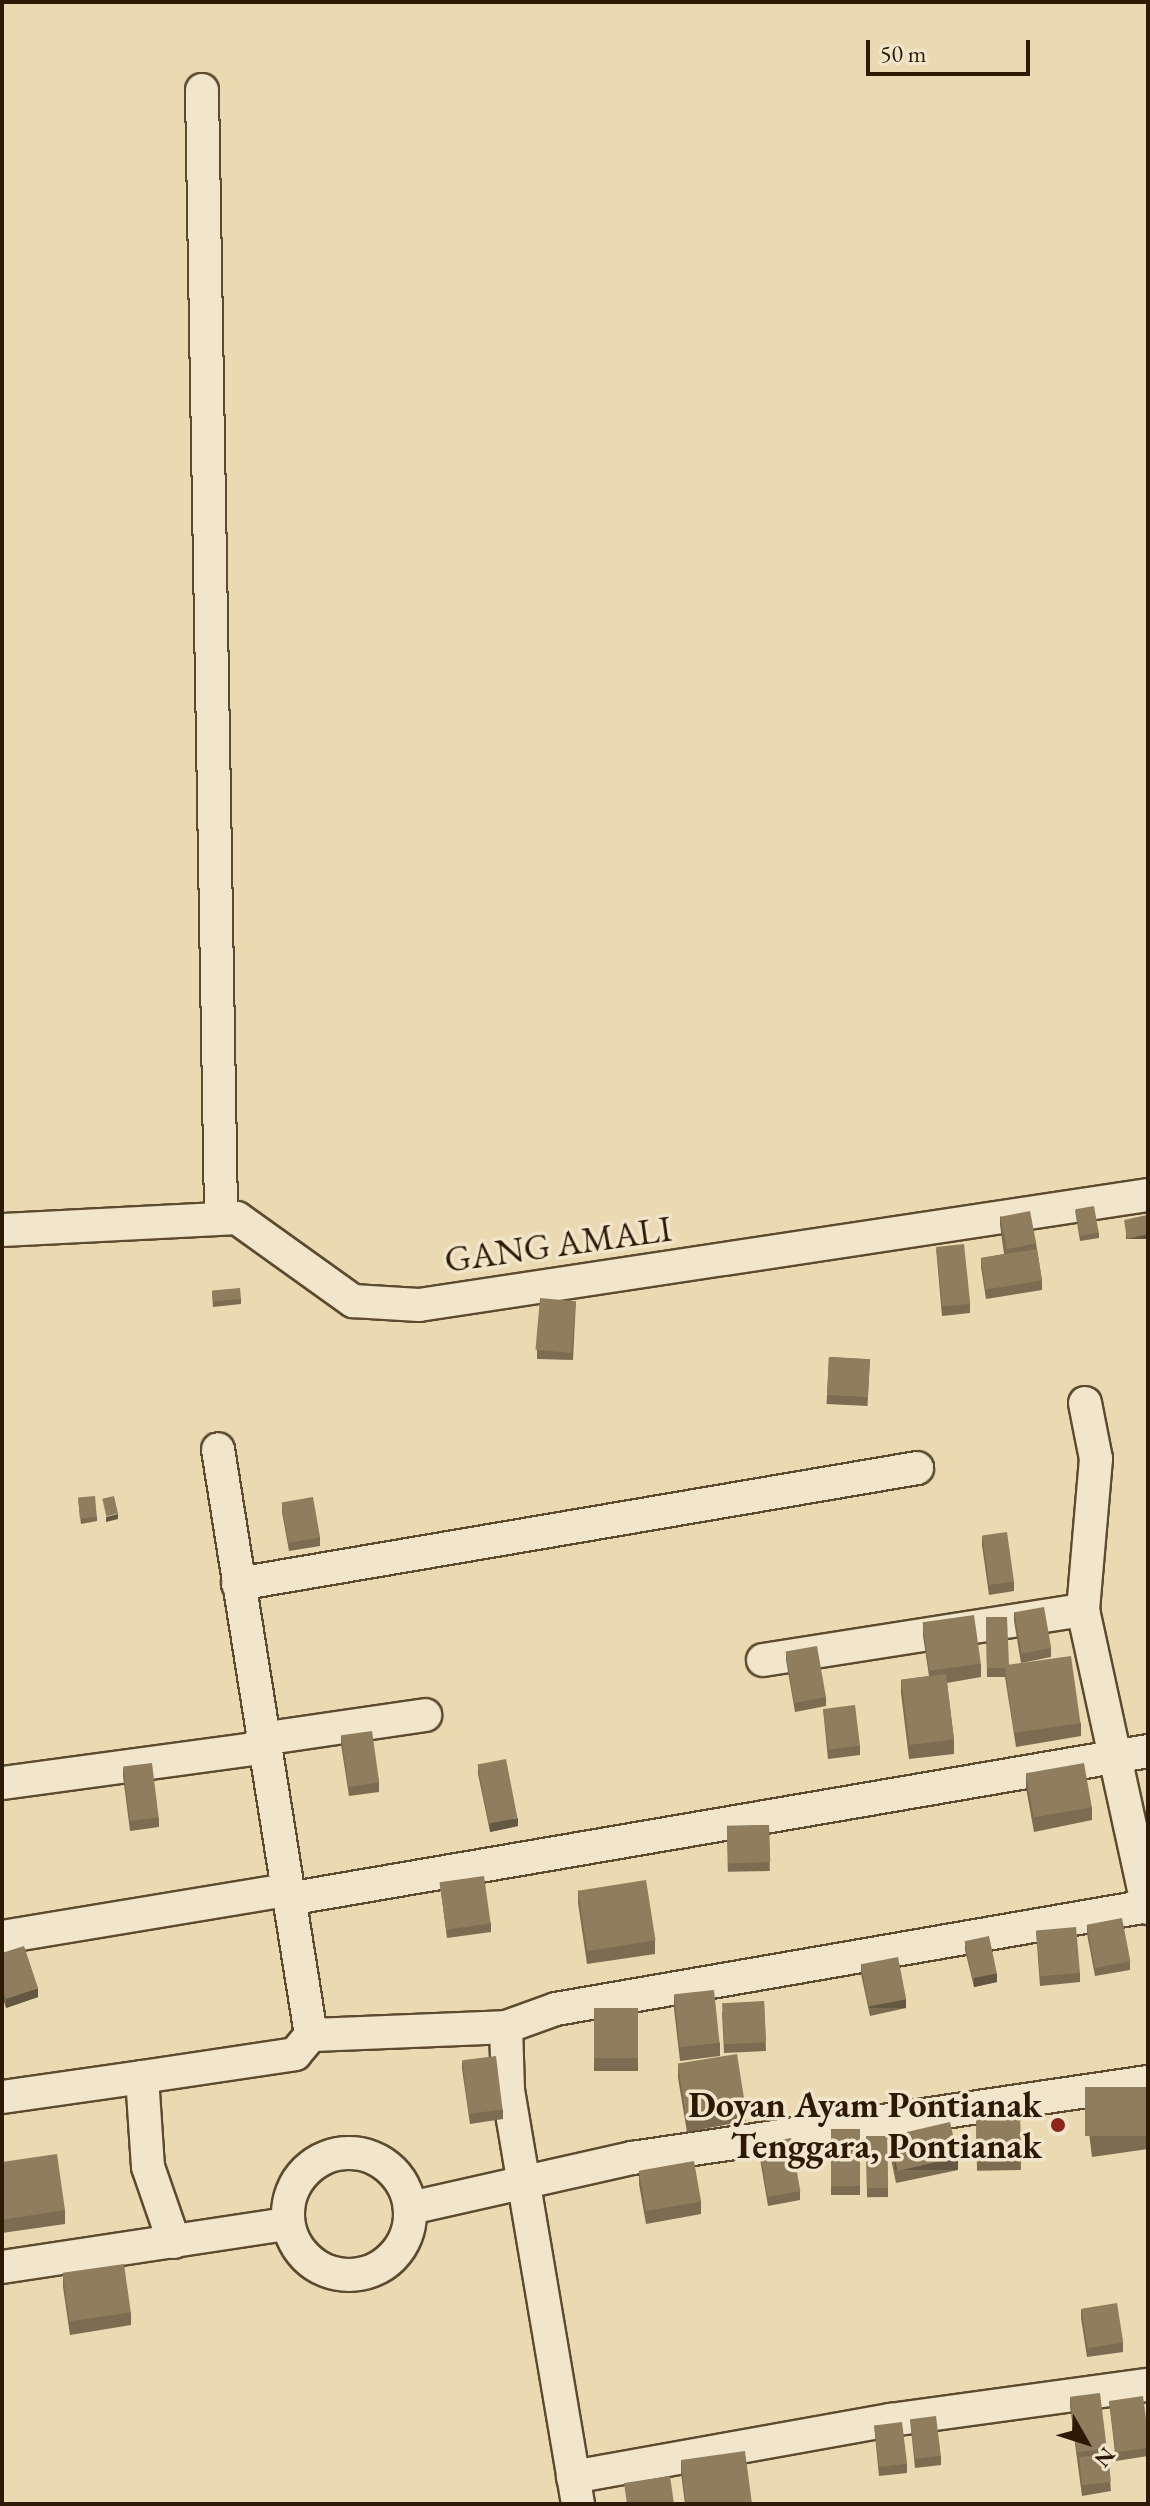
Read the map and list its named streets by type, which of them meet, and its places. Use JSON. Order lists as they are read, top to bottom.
{
  "streets": {
    "street": ["GANG AMALI"]
  },
  "places": ["Doyan Ayam Pontianak Tenggara, Pontianak"],
  "scale_bar": "50 m",
  "north": "bottom right"
}
